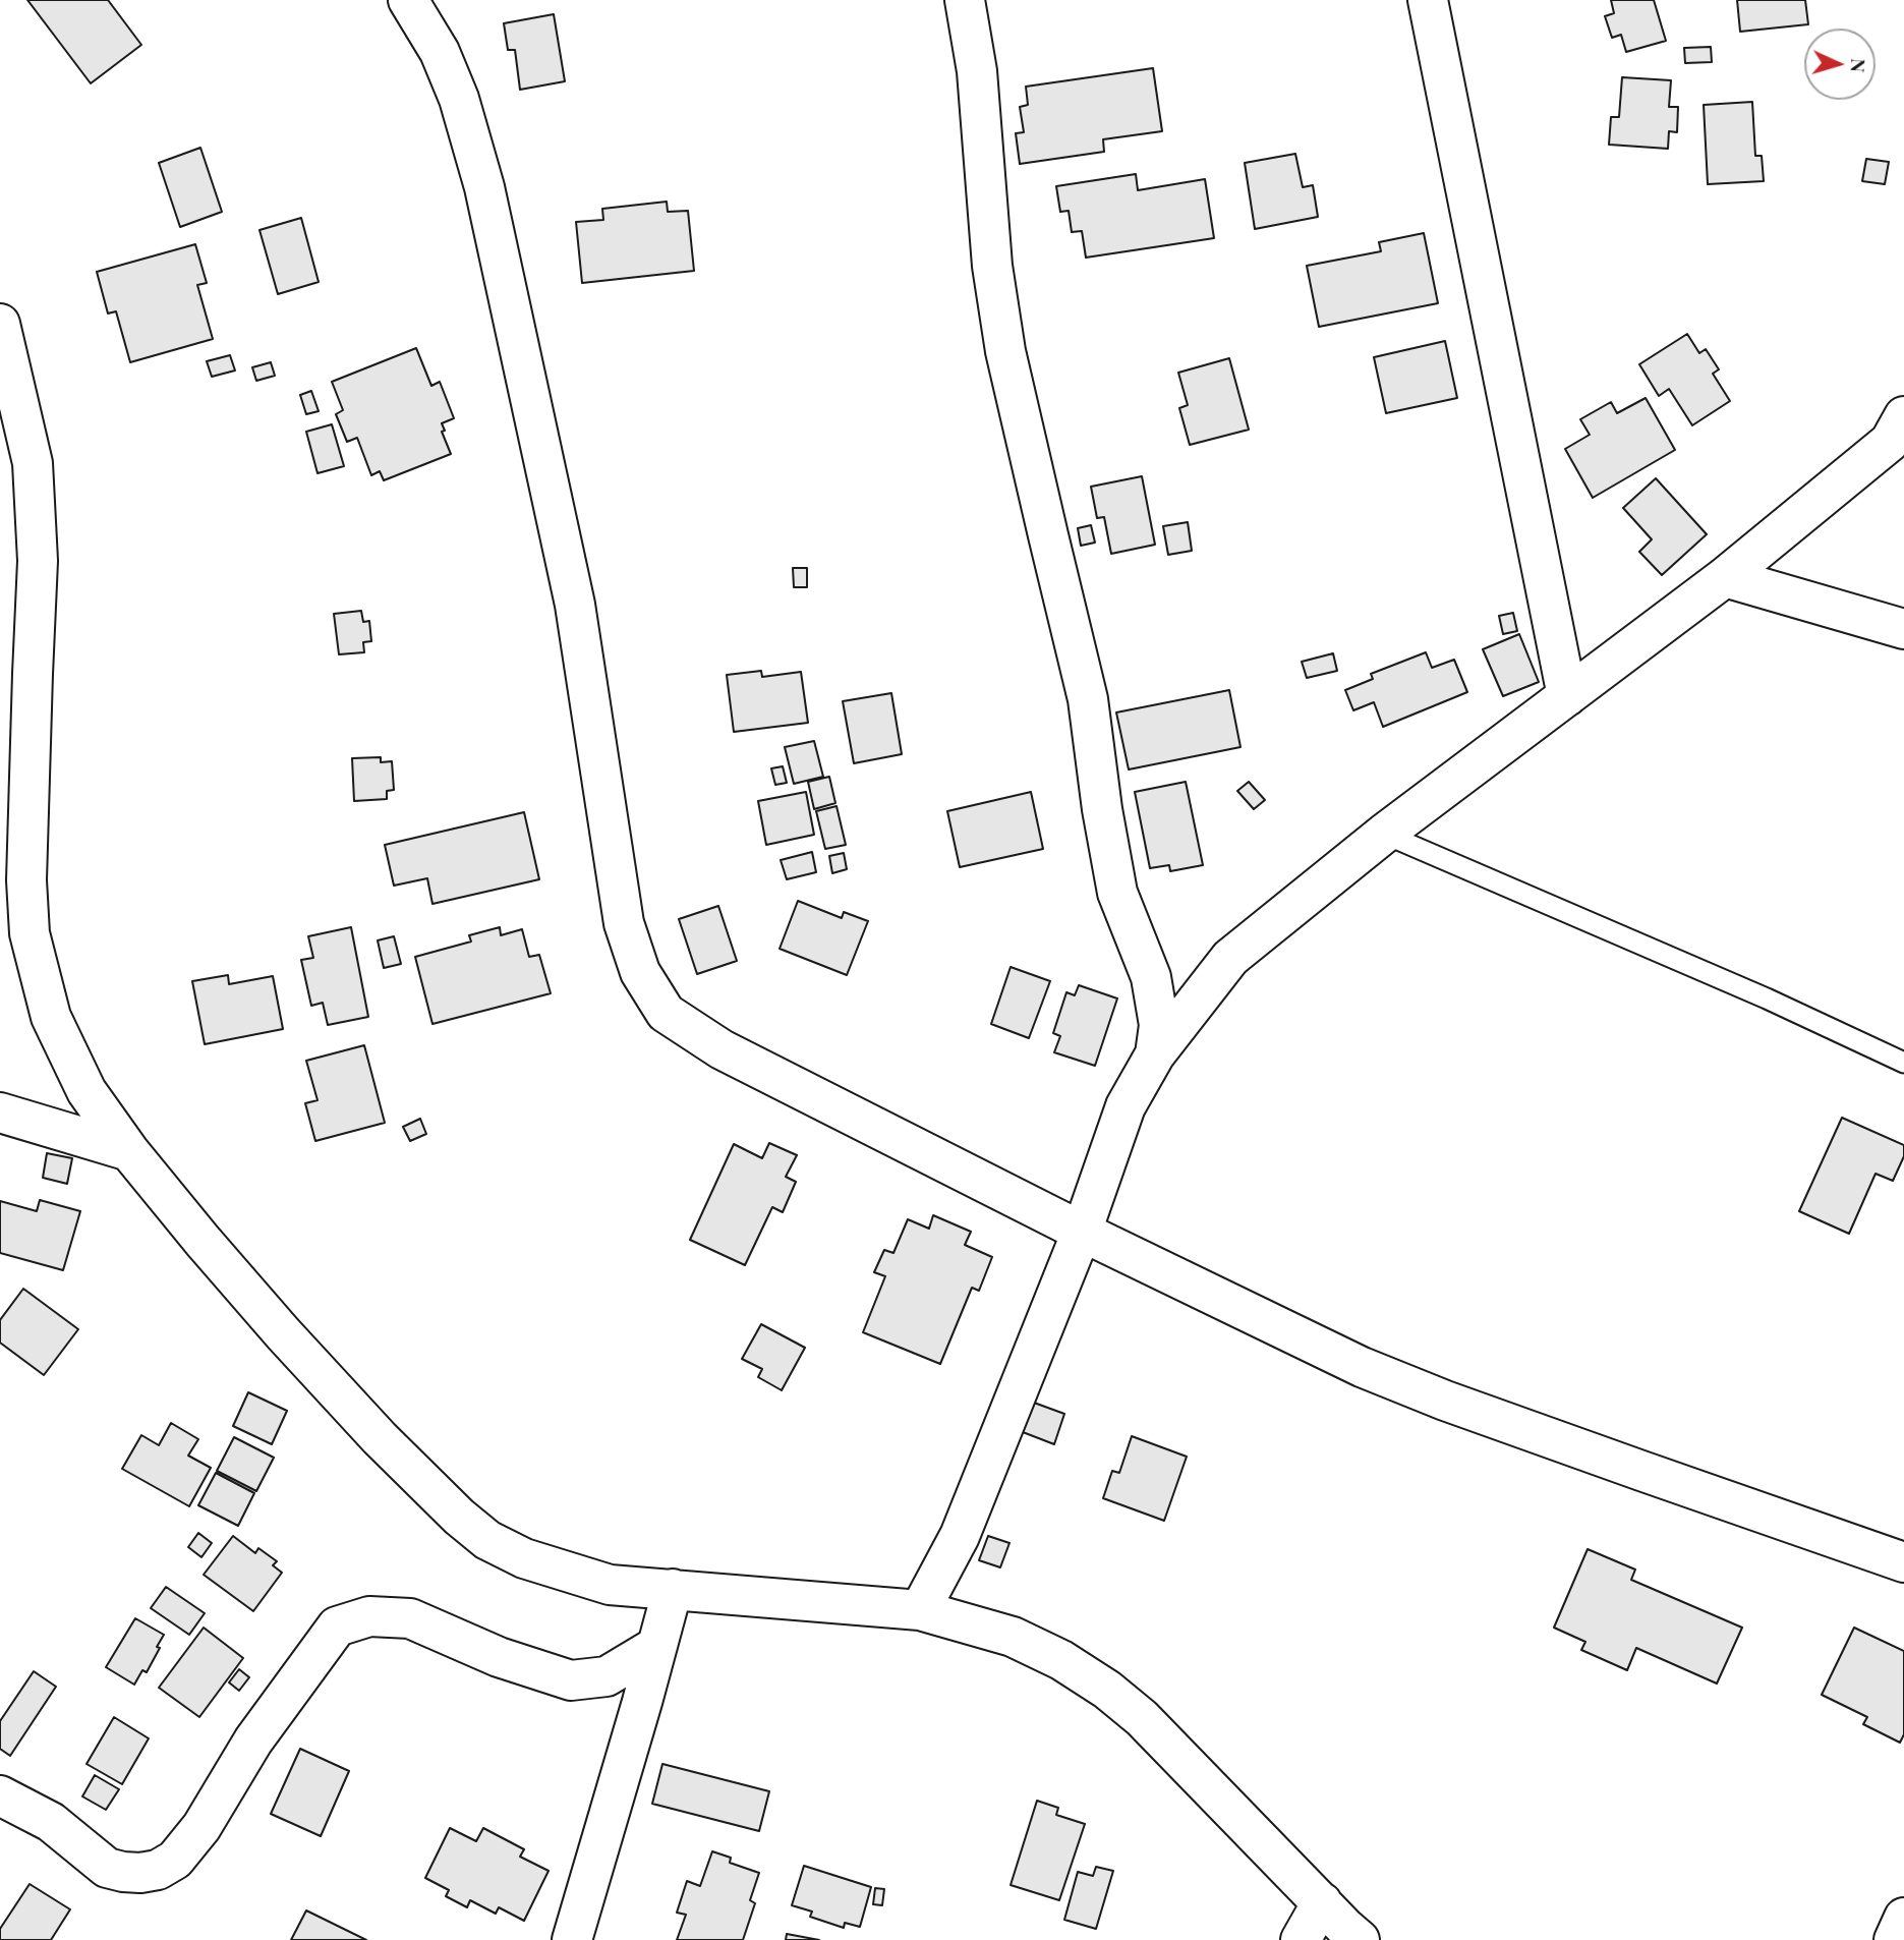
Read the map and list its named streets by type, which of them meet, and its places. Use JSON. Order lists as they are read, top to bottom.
{
  "north": "right"
}
